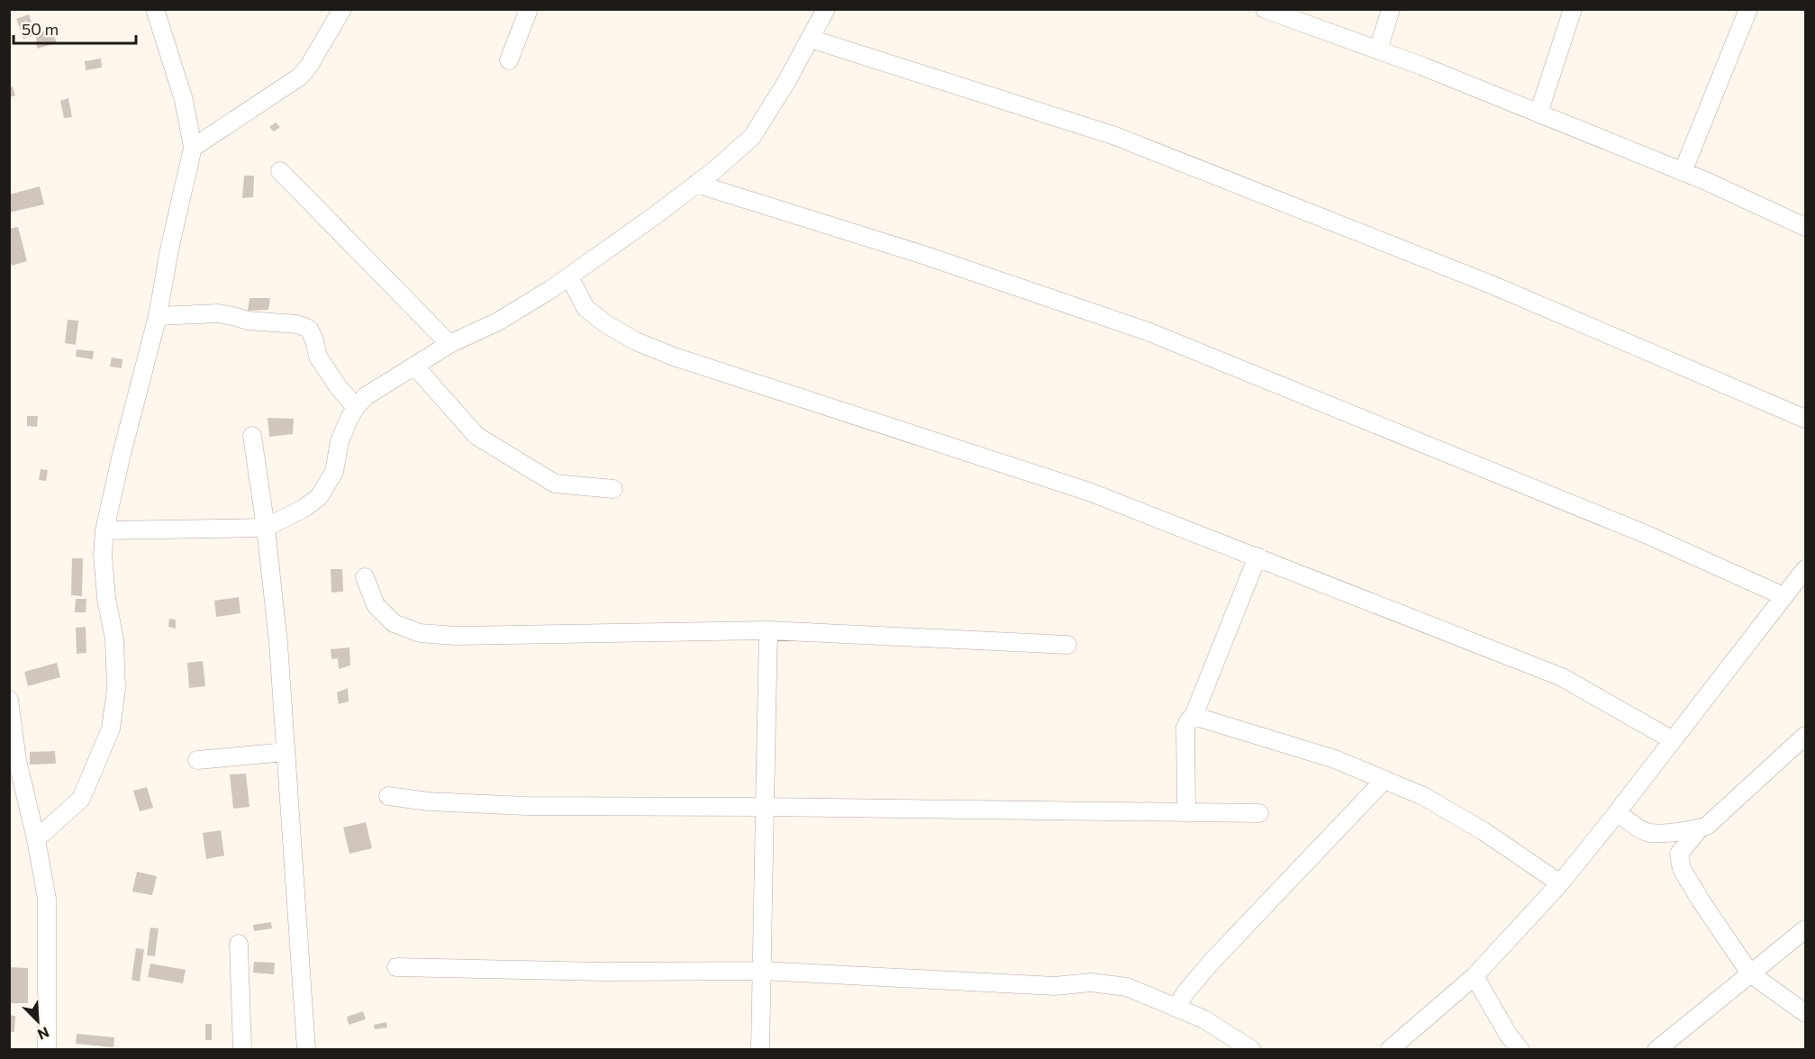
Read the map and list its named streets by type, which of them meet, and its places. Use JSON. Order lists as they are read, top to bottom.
{
  "scale_bar": "50 m",
  "north": "bottom right"
}
